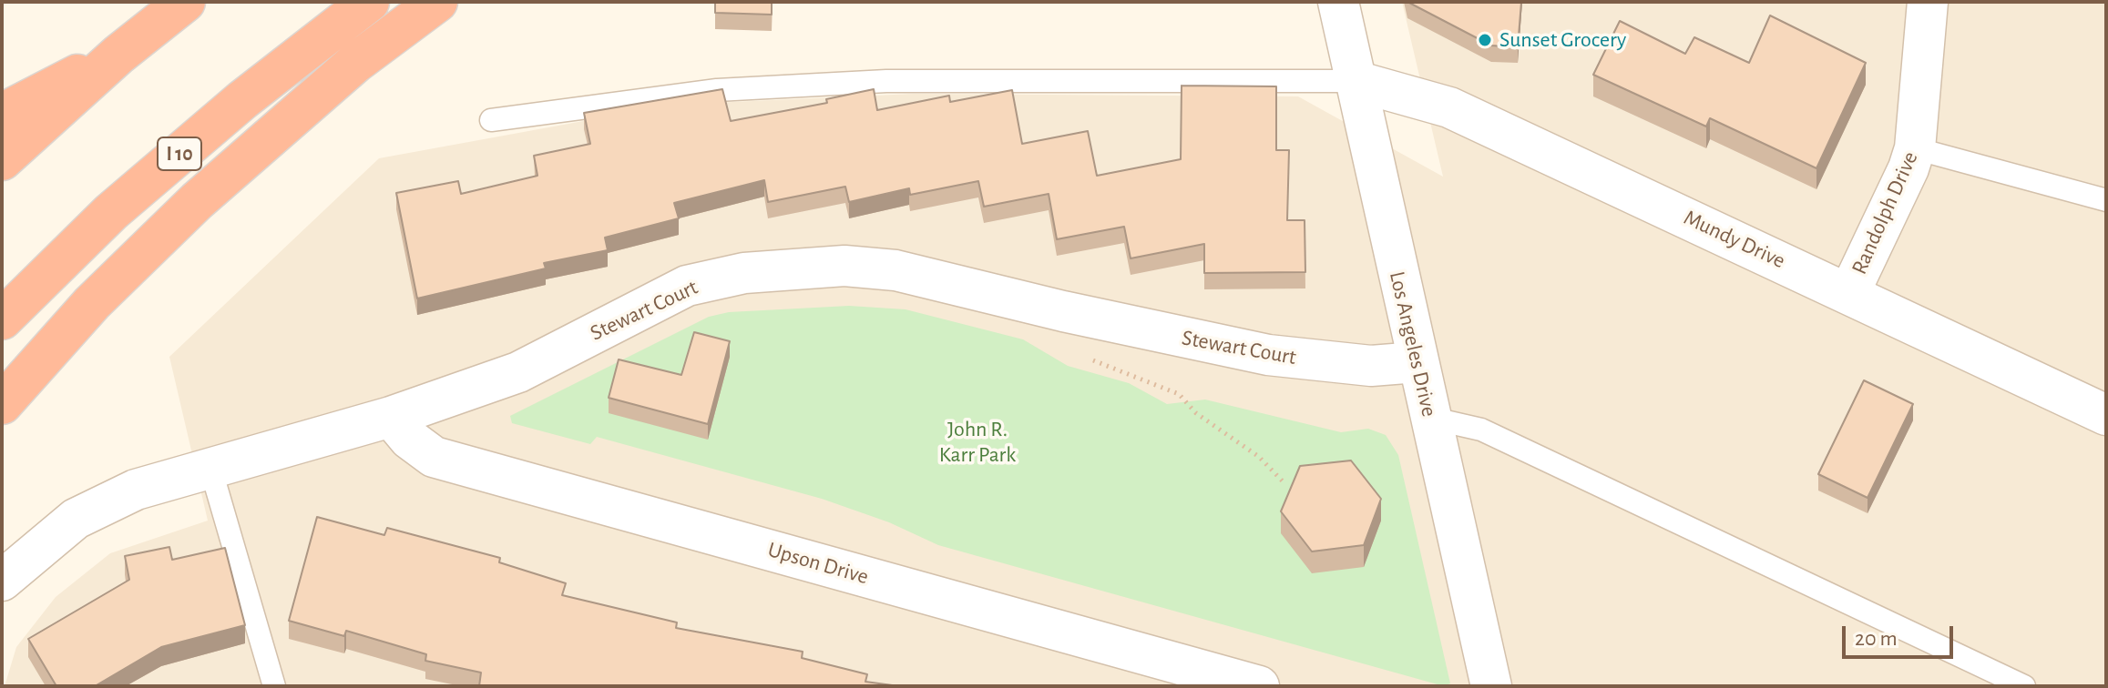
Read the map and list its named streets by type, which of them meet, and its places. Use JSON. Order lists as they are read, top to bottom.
{
  "streets": {
    "highway": ["I 10"],
    "street": [
      "Randolph Drive",
      "Mundy Drive",
      "Stewart Court",
      "Los Angeles Drive",
      "Upson Drive"
    ]
  },
  "crossings": [
    ["Randolph Drive", "Mundy Drive"],
    ["Mundy Drive", "Los Angeles Drive"],
    ["Stewart Court", "Los Angeles Drive"],
    ["Stewart Court", "Upson Drive"]
  ],
  "parks": ["John R. Karr Park"],
  "places": ["Sunset Grocery"],
  "scale_bar": "20 m"
}
